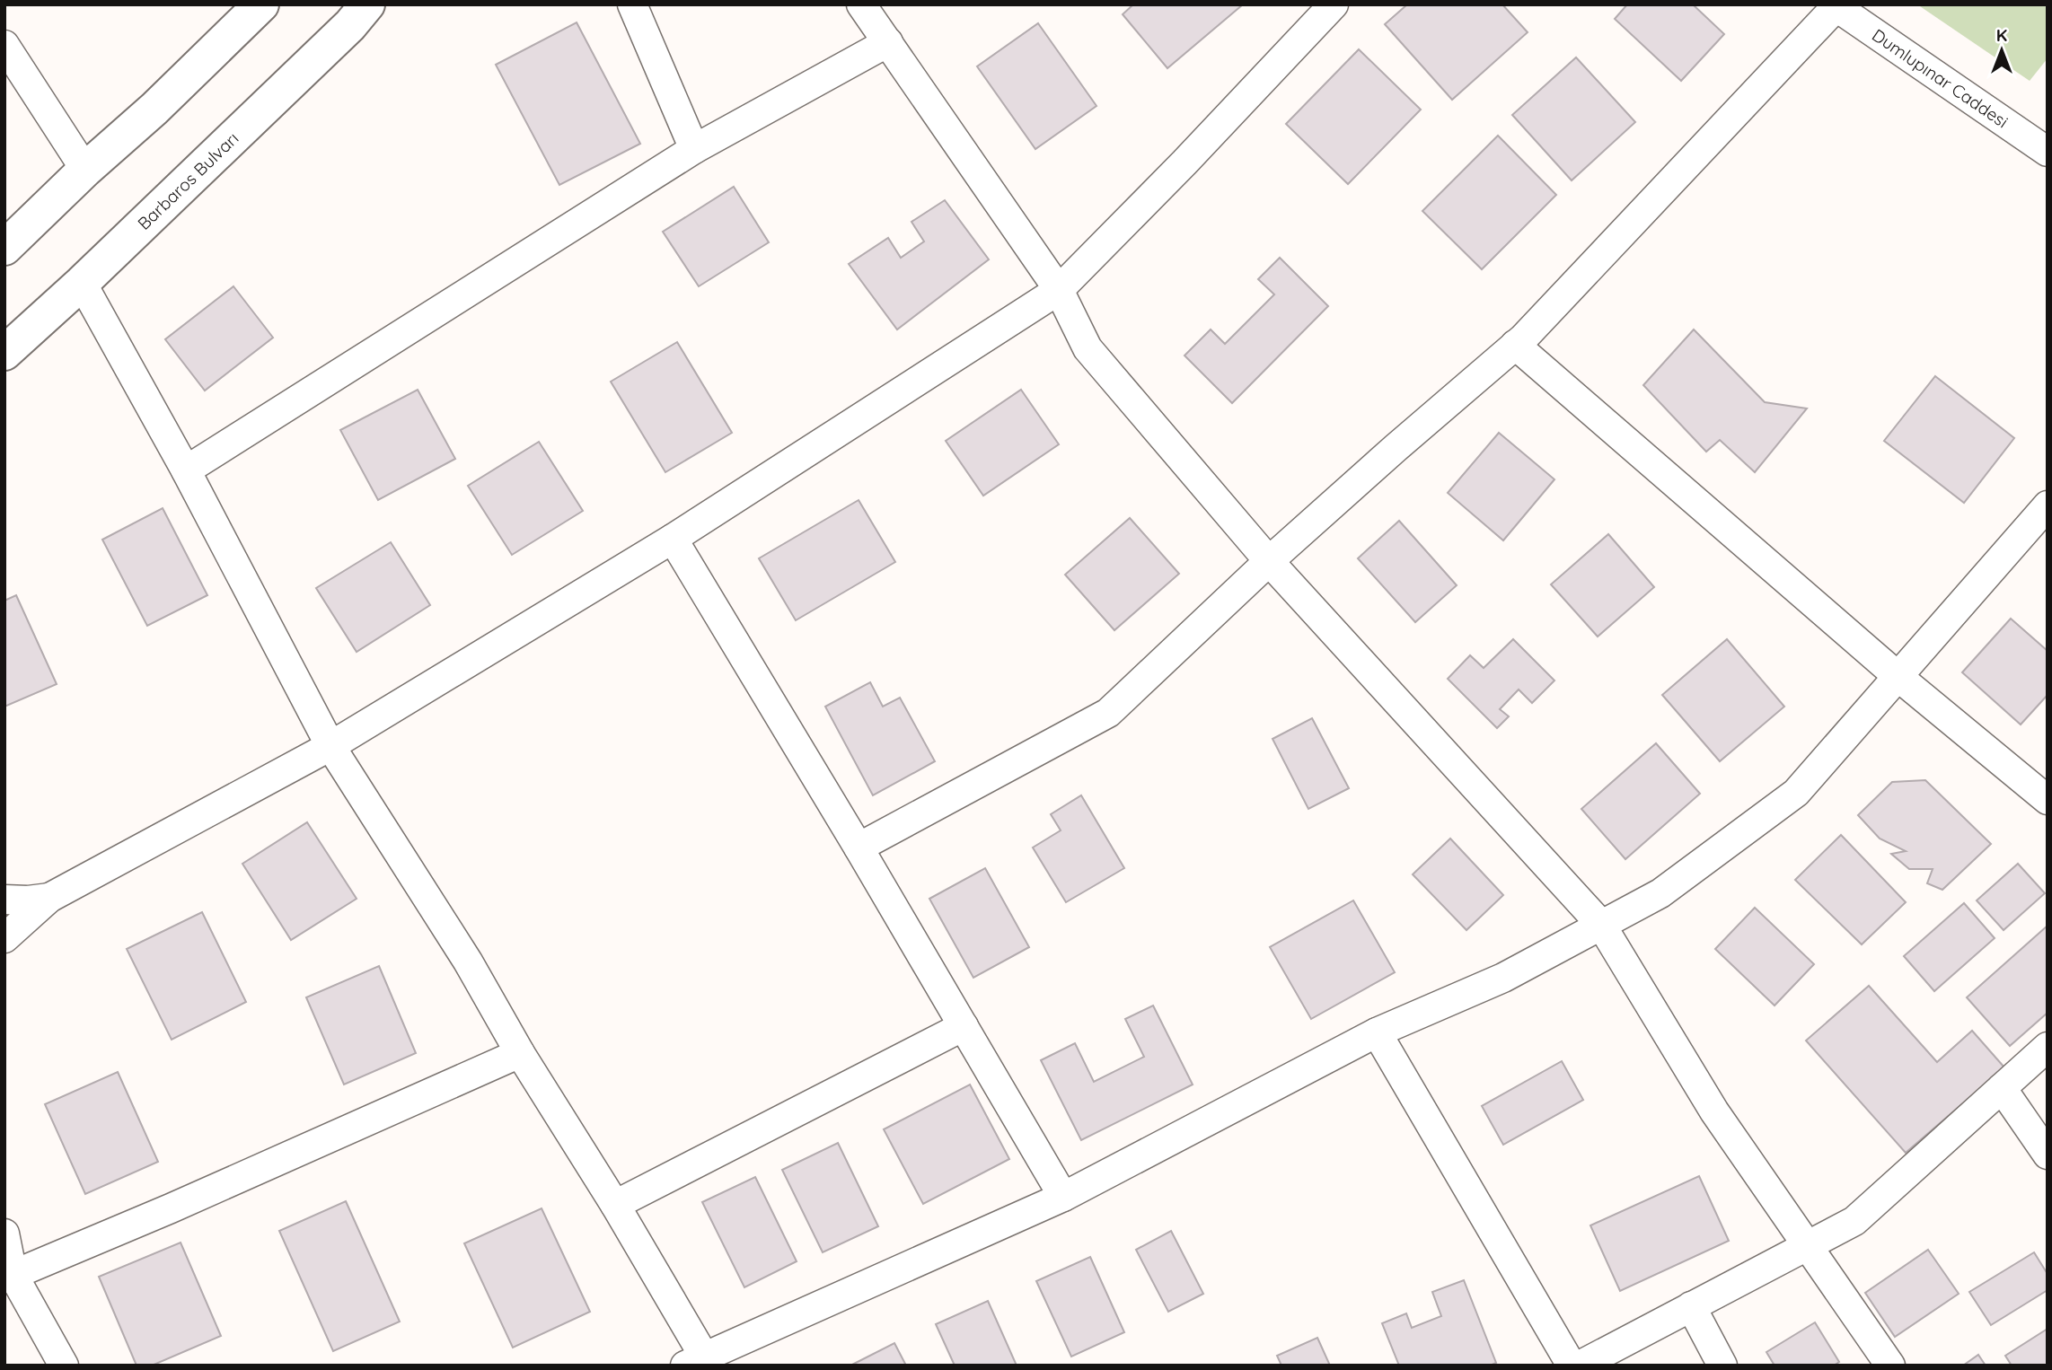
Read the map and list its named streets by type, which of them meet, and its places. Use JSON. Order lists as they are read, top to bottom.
{
  "streets": {
    "street": ["Dumlupınar Caddesi", "Barbaros Bulvarı"]
  },
  "north": "top"
}
